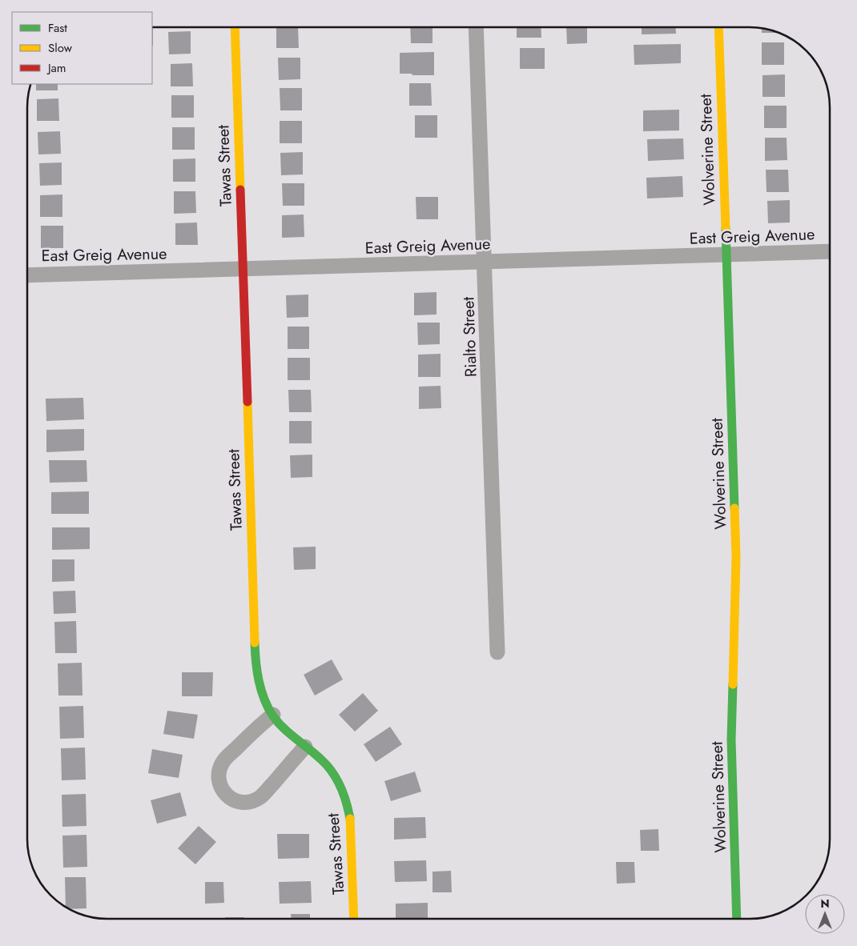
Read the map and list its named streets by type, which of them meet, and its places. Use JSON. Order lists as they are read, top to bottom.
{
  "streets": {
    "street": [
      "Wolverine Street",
      "Tawas Street",
      "East Greig Avenue",
      "Rialto Street"
    ]
  },
  "crossings": [
    ["Wolverine Street", "East Greig Avenue"],
    ["Tawas Street", "East Greig Avenue"],
    ["East Greig Avenue", "Rialto Street"]
  ],
  "legend": ["Fast", "Slow", "Jam"],
  "north": "top"
}
